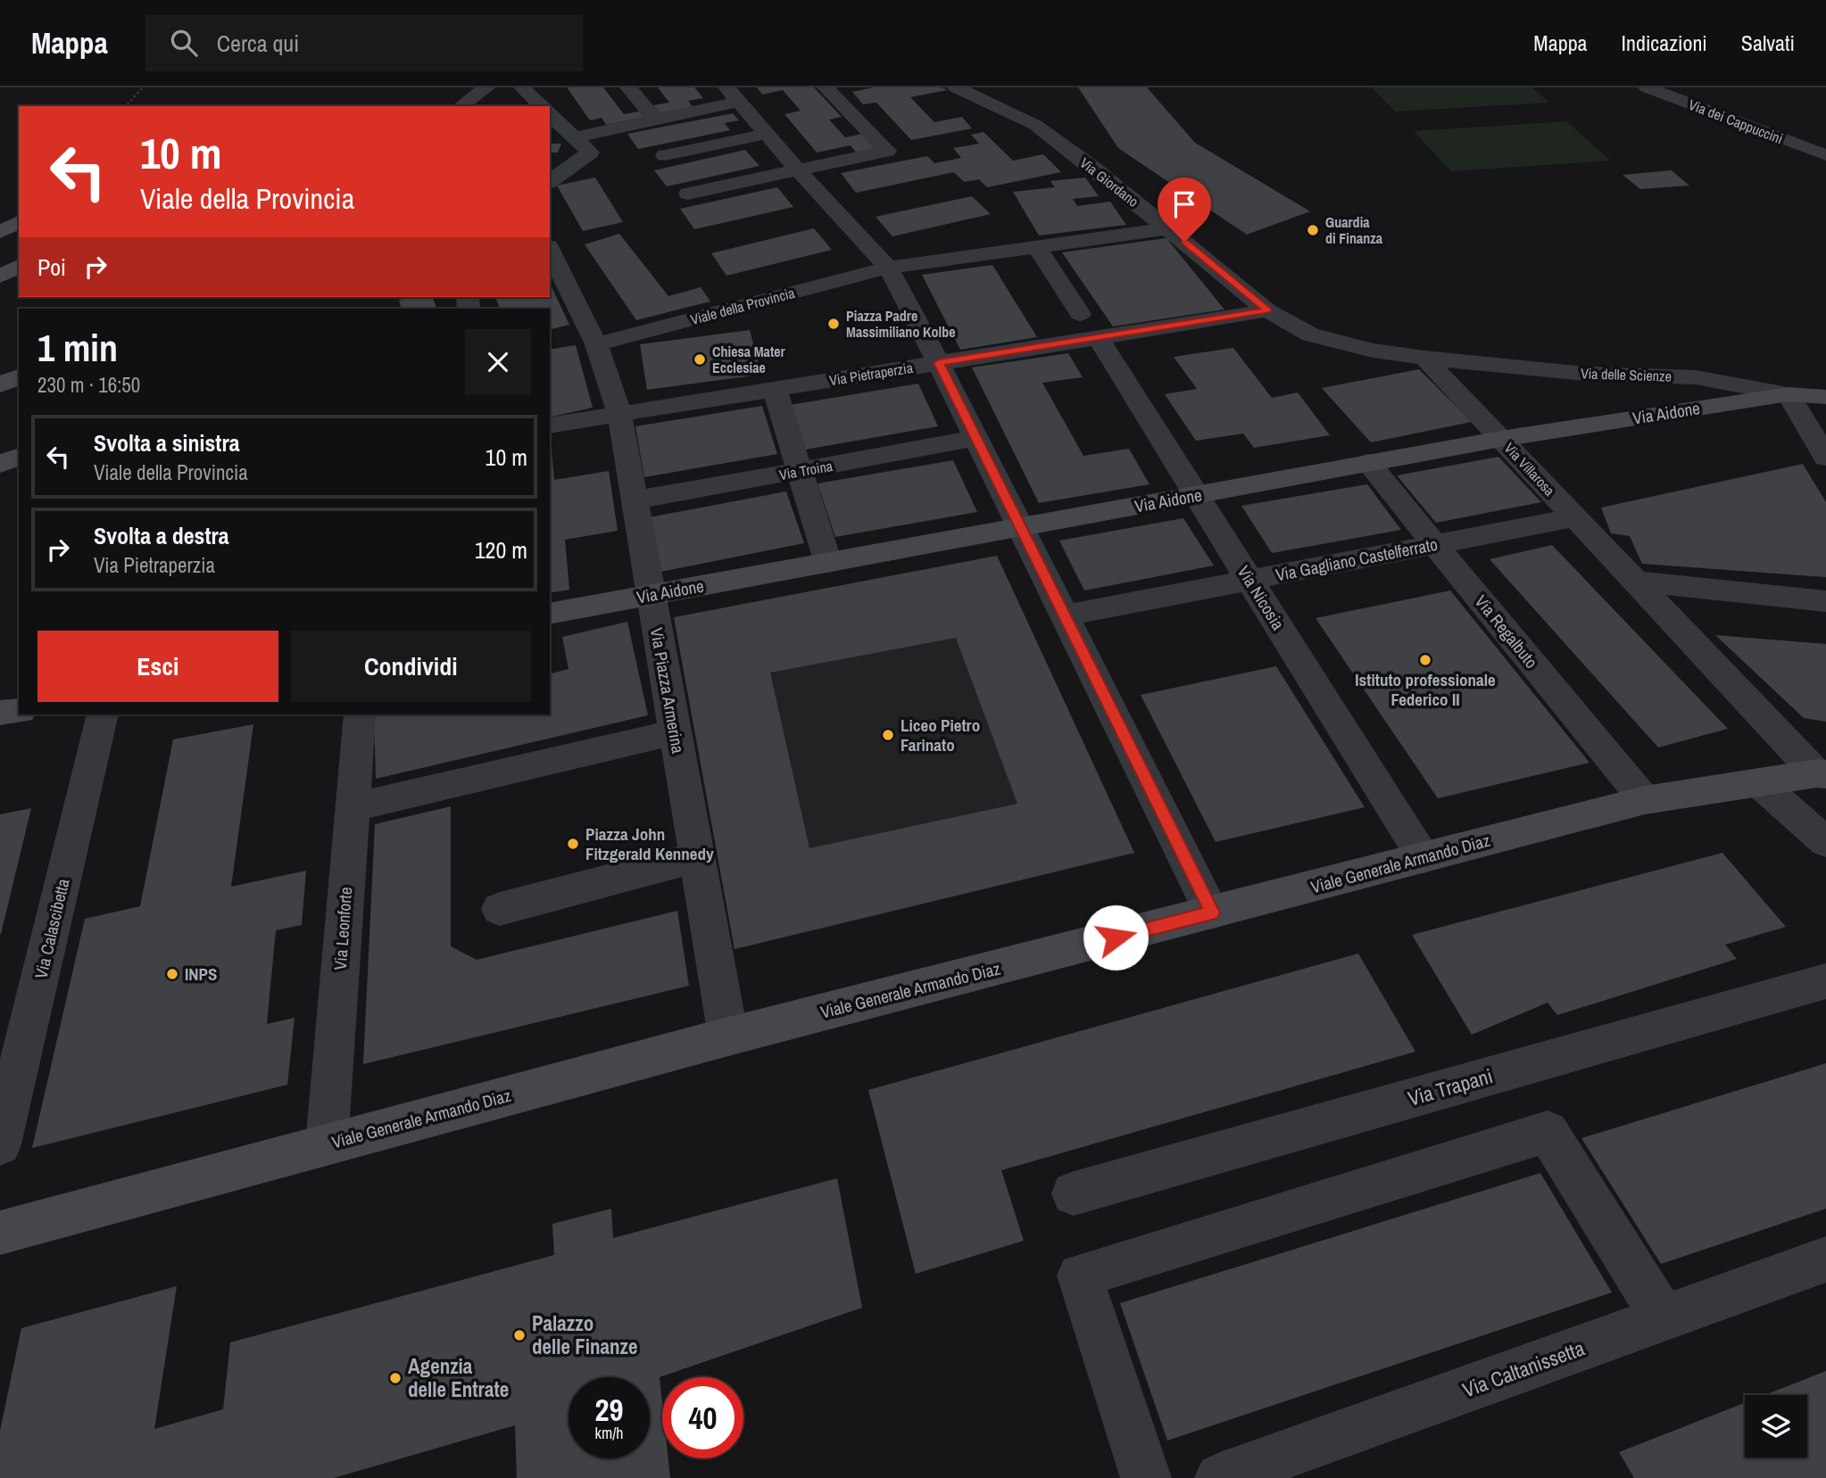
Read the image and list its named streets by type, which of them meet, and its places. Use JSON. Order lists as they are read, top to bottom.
{
  "streets": {
    "street": [
      "Via dei Cappuccini",
      "Via Giordano",
      "Viale della Provincia",
      "Via Pietraperzia",
      "Via delle Scienze",
      "Via Aidone",
      "Via Villarosa",
      "Via Troina",
      "Via Gagliano Castelferrato",
      "Via Nicosia",
      "Via Regalbuto",
      "Via Piazza Armerina",
      "Viale Generale Armando Diaz",
      "Via Calascibetta",
      "Via Leonforte",
      "Via Trapani",
      "Via Caltanissetta"
    ]
  },
  "crossings": [
    ["Via Giordano", "Viale della Provincia"],
    ["Via Giordano", "Via Pietraperzia"],
    ["Via Giordano", "Via delle Scienze"],
    ["Via Giordano", "Via Villarosa"],
    ["Viale della Provincia", "Via Nicosia"],
    ["Viale della Provincia", "Via Piazza Armerina"],
    ["Via Pietraperzia", "Via Nicosia"],
    ["Via Pietraperzia", "Via Piazza Armerina"],
    ["Via delle Scienze", "Via Aidone"],
    ["Via delle Scienze", "Via Villarosa"],
    ["Via Aidone", "Via Villarosa"],
    ["Via Aidone", "Via Nicosia"],
    ["Via Aidone", "Via Regalbuto"],
    ["Via Aidone", "Via Piazza Armerina"],
    ["Via Villarosa", "Via Gagliano Castelferrato"],
    ["Via Villarosa", "Viale Generale Armando Diaz"],
    ["Via Troina", "Via Piazza Armerina"],
    ["Via Gagliano Castelferrato", "Via Nicosia"],
    ["Via Gagliano Castelferrato", "Via Regalbuto"],
    ["Via Nicosia", "Viale Generale Armando Diaz"],
    ["Via Regalbuto", "Viale Generale Armando Diaz"],
    ["Via Piazza Armerina", "Viale Generale Armando Diaz"],
    ["Viale Generale Armando Diaz", "Via Leonforte"]
  ],
  "places": [
    "Guardia di Finanza",
    "Piazza Padre Massimiliano Kolbe",
    "Chiesa Mater Ecclesiae",
    "Istituto professionale Federico II",
    "Liceo Pietro Farinato",
    "Piazza John Fitzgerald Kennedy",
    "INPS",
    "Palazzo delle Finanze",
    "Agenzia delle Entrate"
  ],
  "page": {
    "header": "Mappa",
    "search": "Cerca qui",
    "nav": ["Mappa", "Indicazioni", "Salvati"],
    "turn": ["10 m", "Viale della Provincia"],
    "then": "Poi",
    "heading": ["1 min", "230 m · 16:50"],
    "list": [
      {
        "name": "Svolta a sinistra",
        "note": "Viale della Provincia",
        "value": "10 m"
      },
      {
        "name": "Svolta a destra",
        "note": "Via Pietraperzia",
        "value": "120 m"
      }
    ],
    "buttons": ["Esci", "Condividi"],
    "speed": "29 km/h",
    "limit": "40"
  }
}
